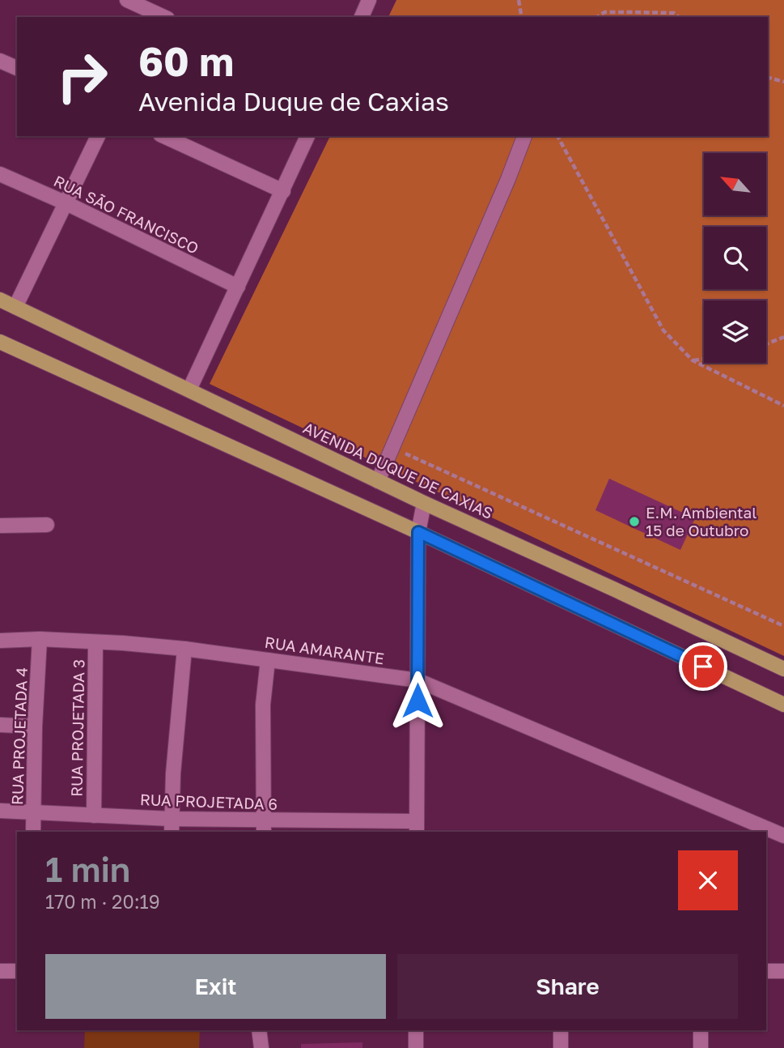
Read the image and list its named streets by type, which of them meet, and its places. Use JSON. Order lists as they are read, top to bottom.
{
  "streets": {
    "main road": ["AVENIDA DUQUE DE CAXIAS"],
    "street": [
      "RUA SÃO FRANCISCO",
      "RUA AMARANTE",
      "RUA PROJETADA 3",
      "RUA PROJETADA 4",
      "RUA PROJETADA 6"
    ]
  },
  "crossings": [
    ["RUA AMARANTE", "RUA PROJETADA 3"],
    ["RUA AMARANTE", "RUA PROJETADA 4"],
    ["RUA PROJETADA 3", "RUA PROJETADA 6"],
    ["RUA PROJETADA 4", "RUA PROJETADA 6"]
  ],
  "places": ["E.M. Ambiental 15 de Outubro"],
  "north": "top left",
  "page": {
    "turn": ["60 m", "Avenida Duque de Caxias"],
    "heading": ["1 min", "170 m · 20:19"],
    "buttons": ["Exit", "Share"]
  }
}
